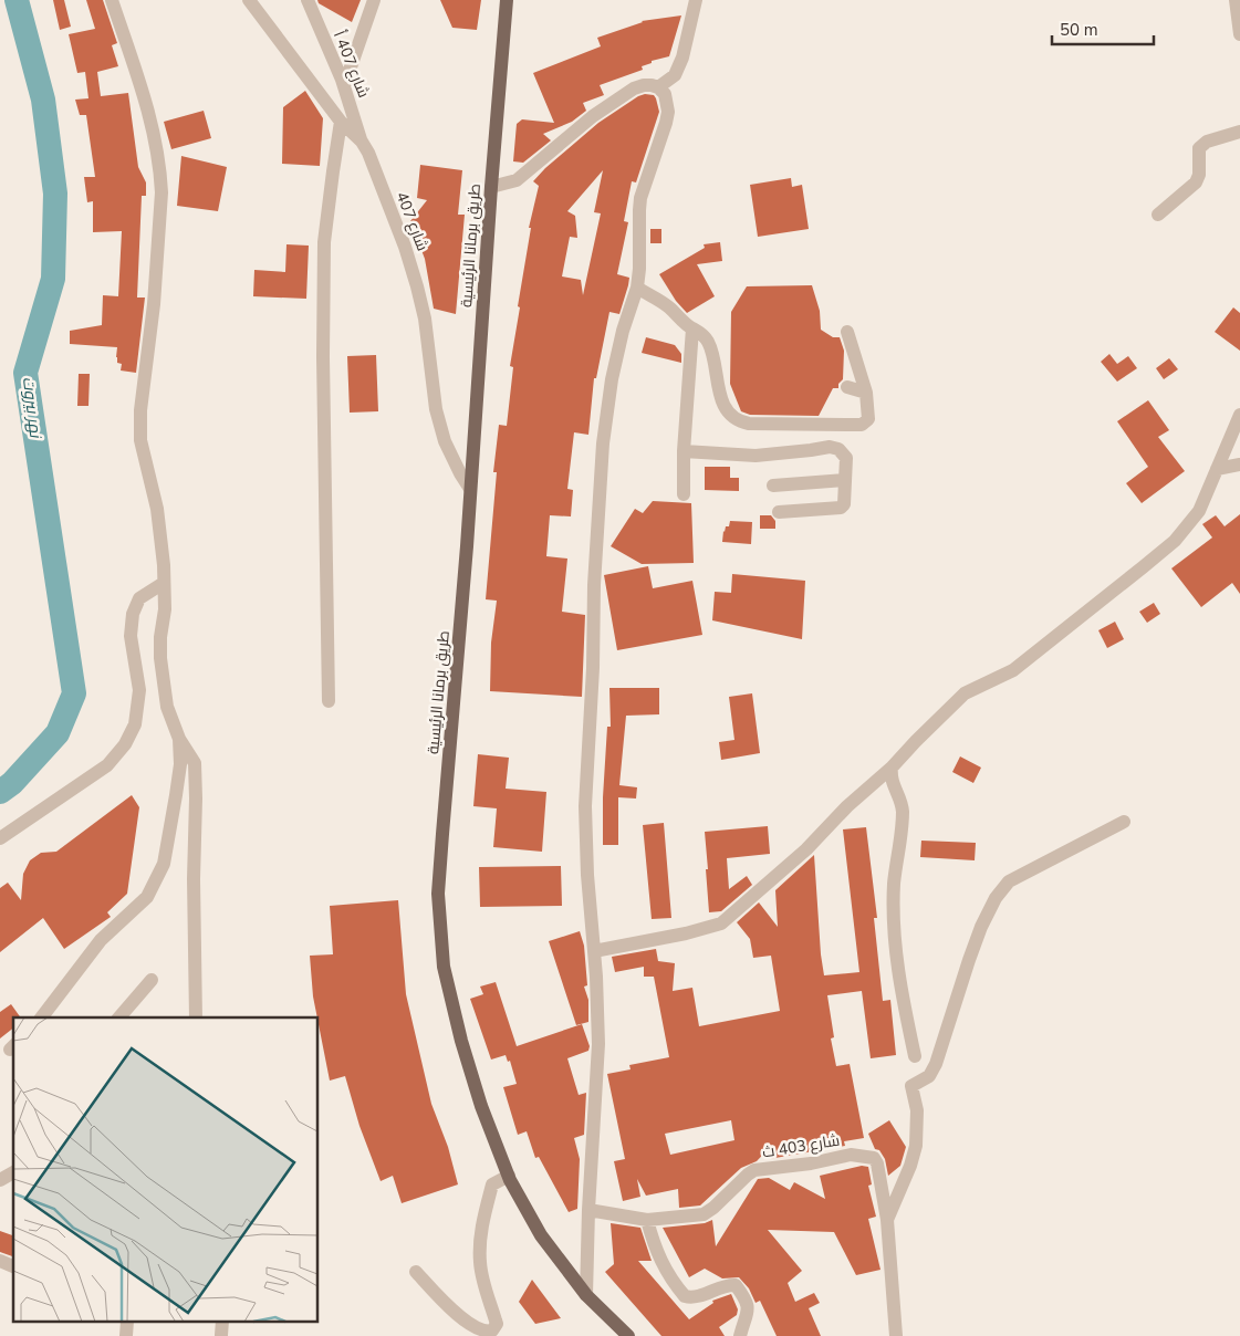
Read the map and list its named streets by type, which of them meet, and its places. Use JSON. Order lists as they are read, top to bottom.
{
  "streets": {
    "main road": ["طريق برمانا الرئيسية"],
    "street": ["شارع 407 أ", "شارع 407", "شارع 403 ث"]
  },
  "crossings": [
    ["شارع 407 أ", "شارع 407"],
    ["شارع 407", "طريق برمانا الرئيسية"]
  ],
  "water": ["نهر بيروت"],
  "scale_bar": "50 m"
}
